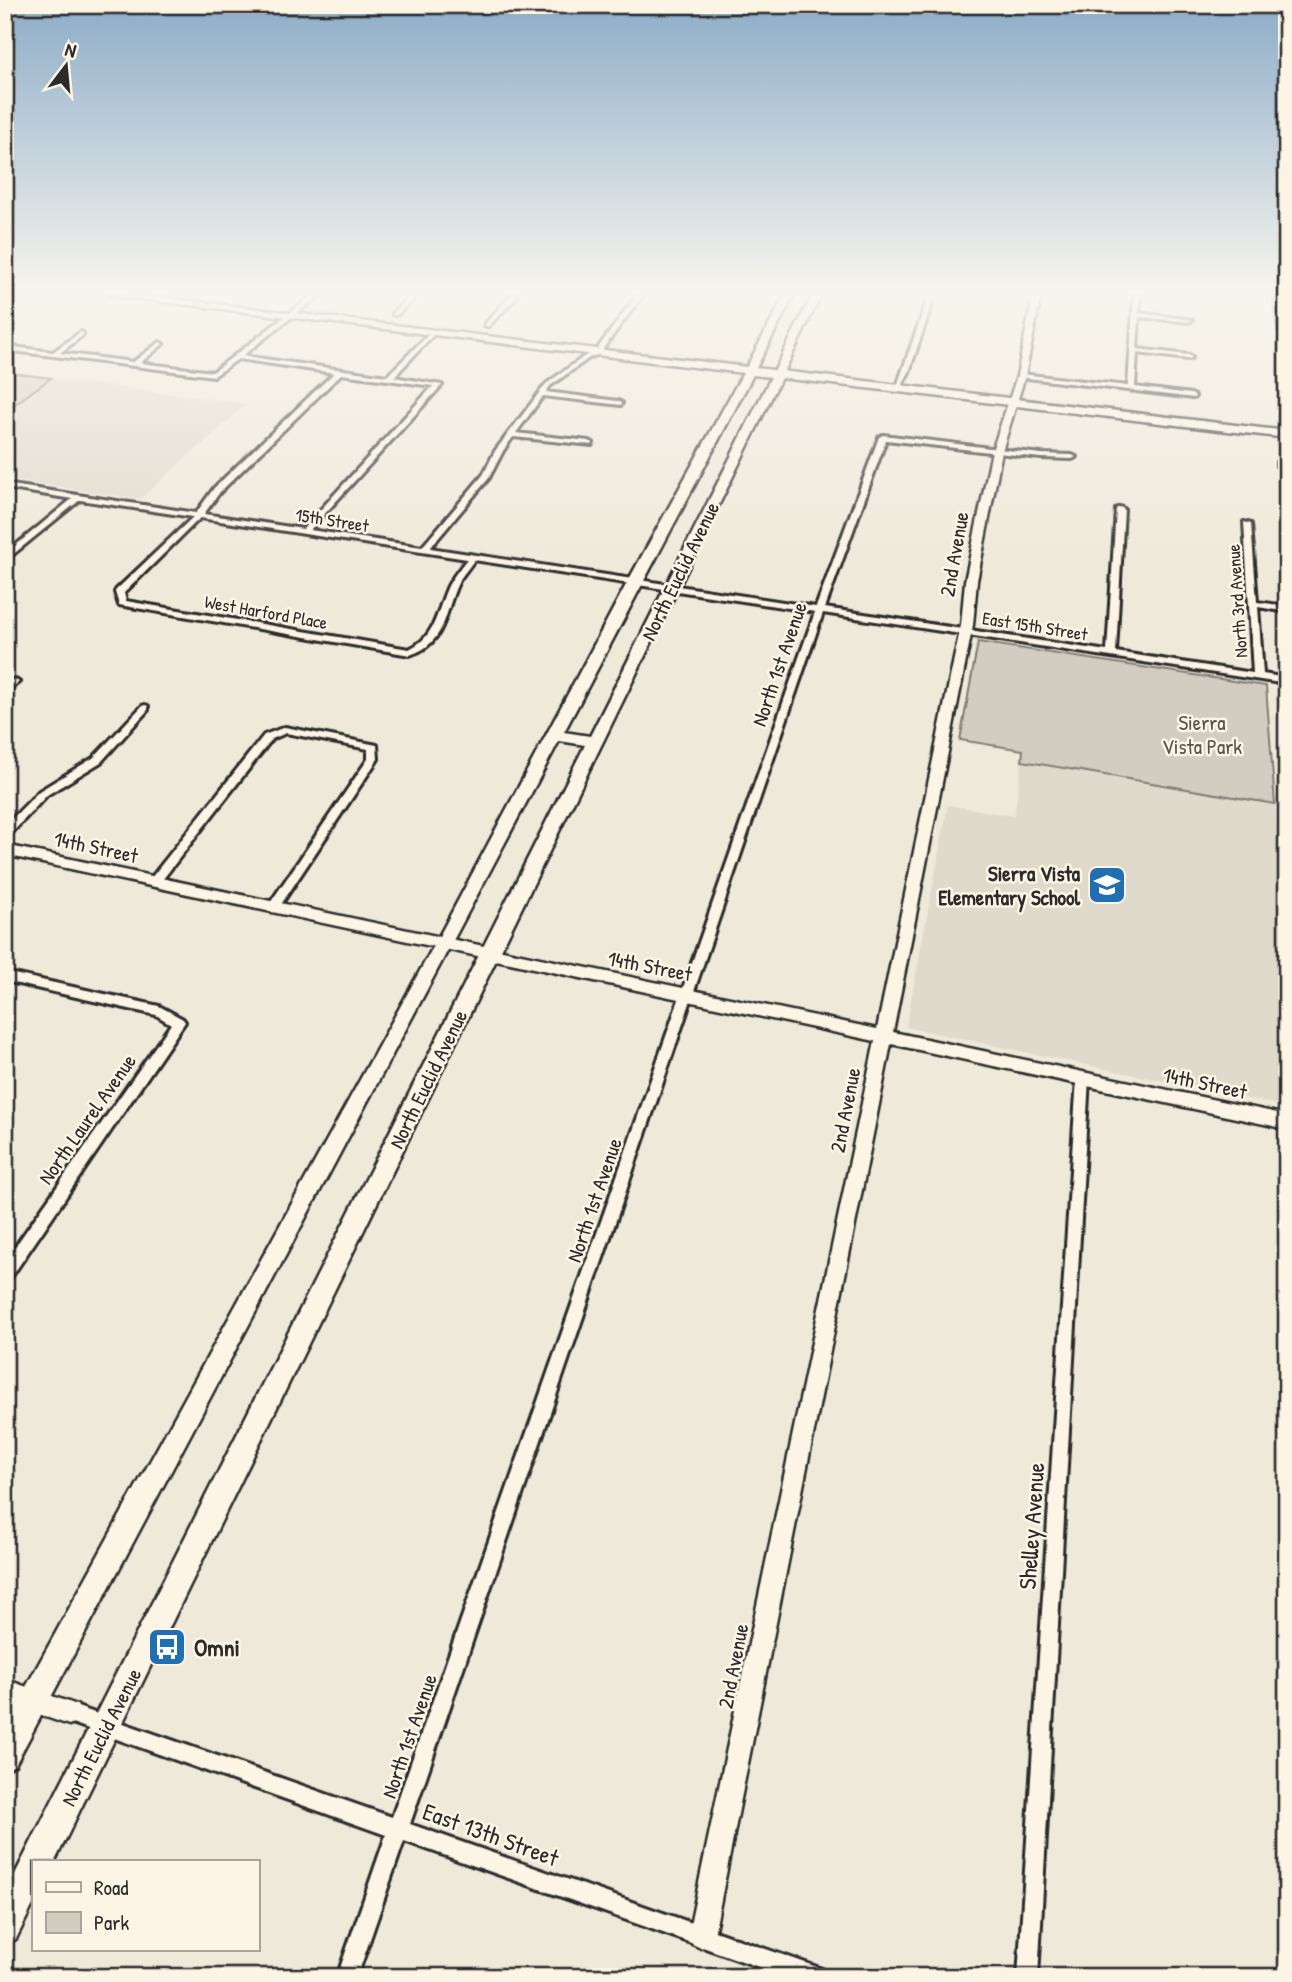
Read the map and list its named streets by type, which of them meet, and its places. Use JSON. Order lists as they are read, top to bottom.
{
  "streets": {
    "main road": ["North Euclid Avenue"],
    "street": [
      "15th Street",
      "2nd Avenue",
      "North 3rd Avenue",
      "West Harford Place",
      "East 15th Street",
      "North 1st Avenue",
      "14th Street",
      "North Laurel Avenue",
      "Shelley Avenue",
      "East 13th Street"
    ]
  },
  "crossings": [
    ["15th Street", "North Euclid Avenue"],
    ["15th Street", "West Harford Place"],
    ["15th Street", "East 15th Street"],
    ["2nd Avenue", "East 15th Street"],
    ["2nd Avenue", "North 1st Avenue"],
    ["2nd Avenue", "14th Street"],
    ["2nd Avenue", "East 13th Street"],
    ["North Euclid Avenue", "East 15th Street"],
    ["North Euclid Avenue", "14th Street"],
    ["North Euclid Avenue", "East 13th Street"],
    ["North 3rd Avenue", "East 15th Street"],
    ["East 15th Street", "North 1st Avenue"],
    ["North 1st Avenue", "14th Street"],
    ["North 1st Avenue", "East 13th Street"],
    ["14th Street", "Shelley Avenue"]
  ],
  "parks": ["Sierra Vista Park"],
  "places": {
    "school or university": ["Sierra Vista Elementary School"],
    "bus stop": ["Omni"]
  },
  "legend": ["Road", "Park"],
  "north": "top"
}
